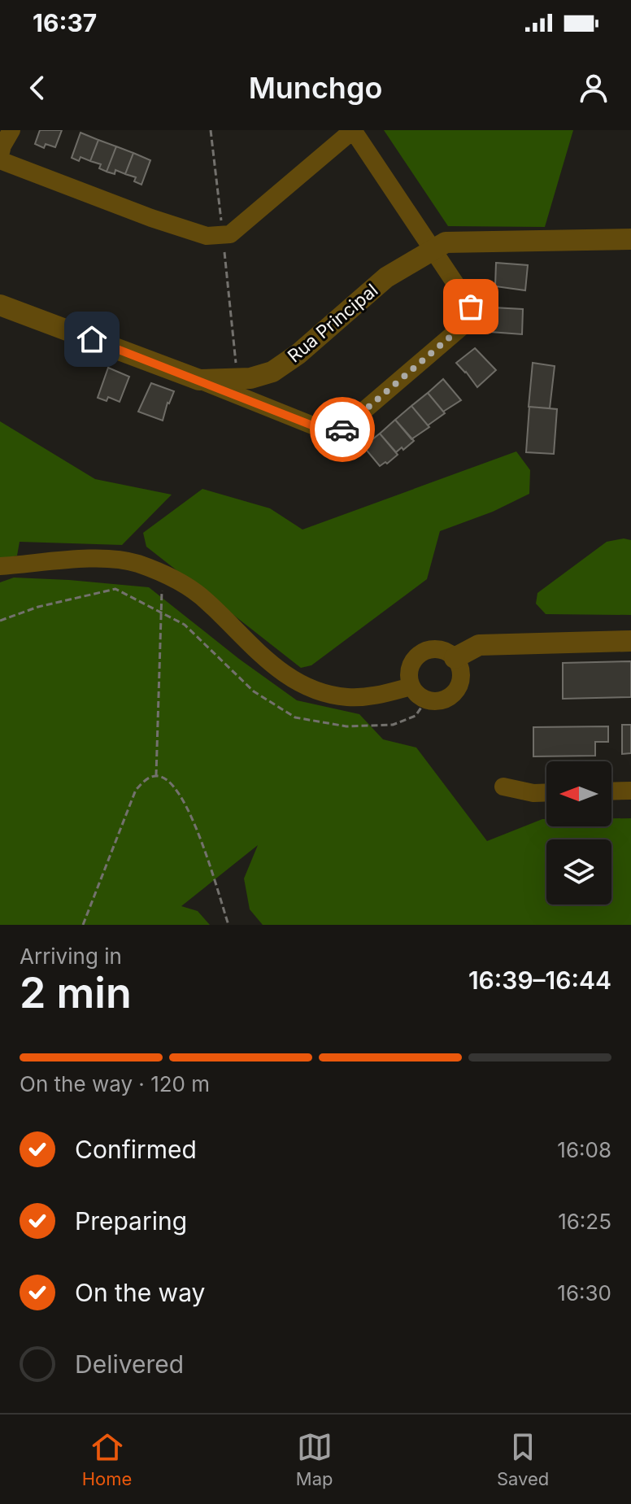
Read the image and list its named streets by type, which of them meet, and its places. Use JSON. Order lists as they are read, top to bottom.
{
  "streets": {
    "street": ["Rua Principal"]
  },
  "north": "left",
  "page": {
    "status": "16:37",
    "header": "Munchgo",
    "heading": ["2 min", "Arriving in", "16:39–16:44"],
    "bar": "On the way · 120 m",
    "list": [
      ["Confirmed", "16:08"],
      ["Preparing", "16:25"],
      ["On the way", "16:30"],
      "Delivered"
    ],
    "tabs": ["Home", "Map", "Saved"]
  }
}
